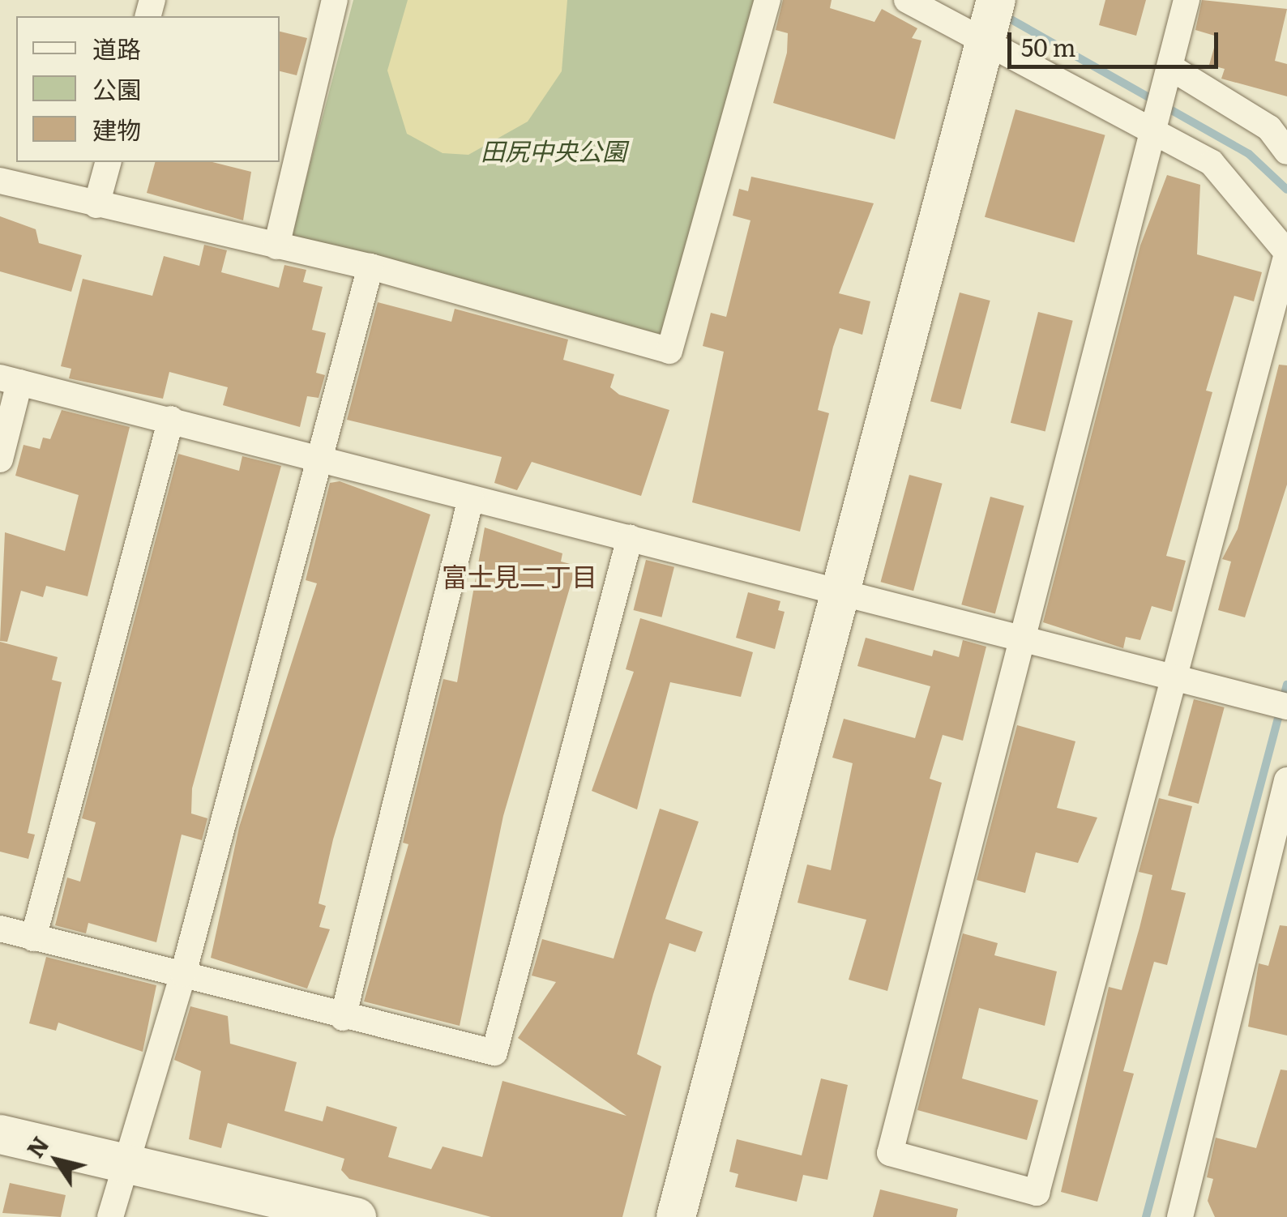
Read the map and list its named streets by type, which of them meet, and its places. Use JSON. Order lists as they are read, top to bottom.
{
  "districts": ["富士見二丁目"],
  "parks": ["田尻中央公園"],
  "legend": ["道路", "公園", "建物"],
  "scale_bar": "50 m",
  "north": "top left"
}
